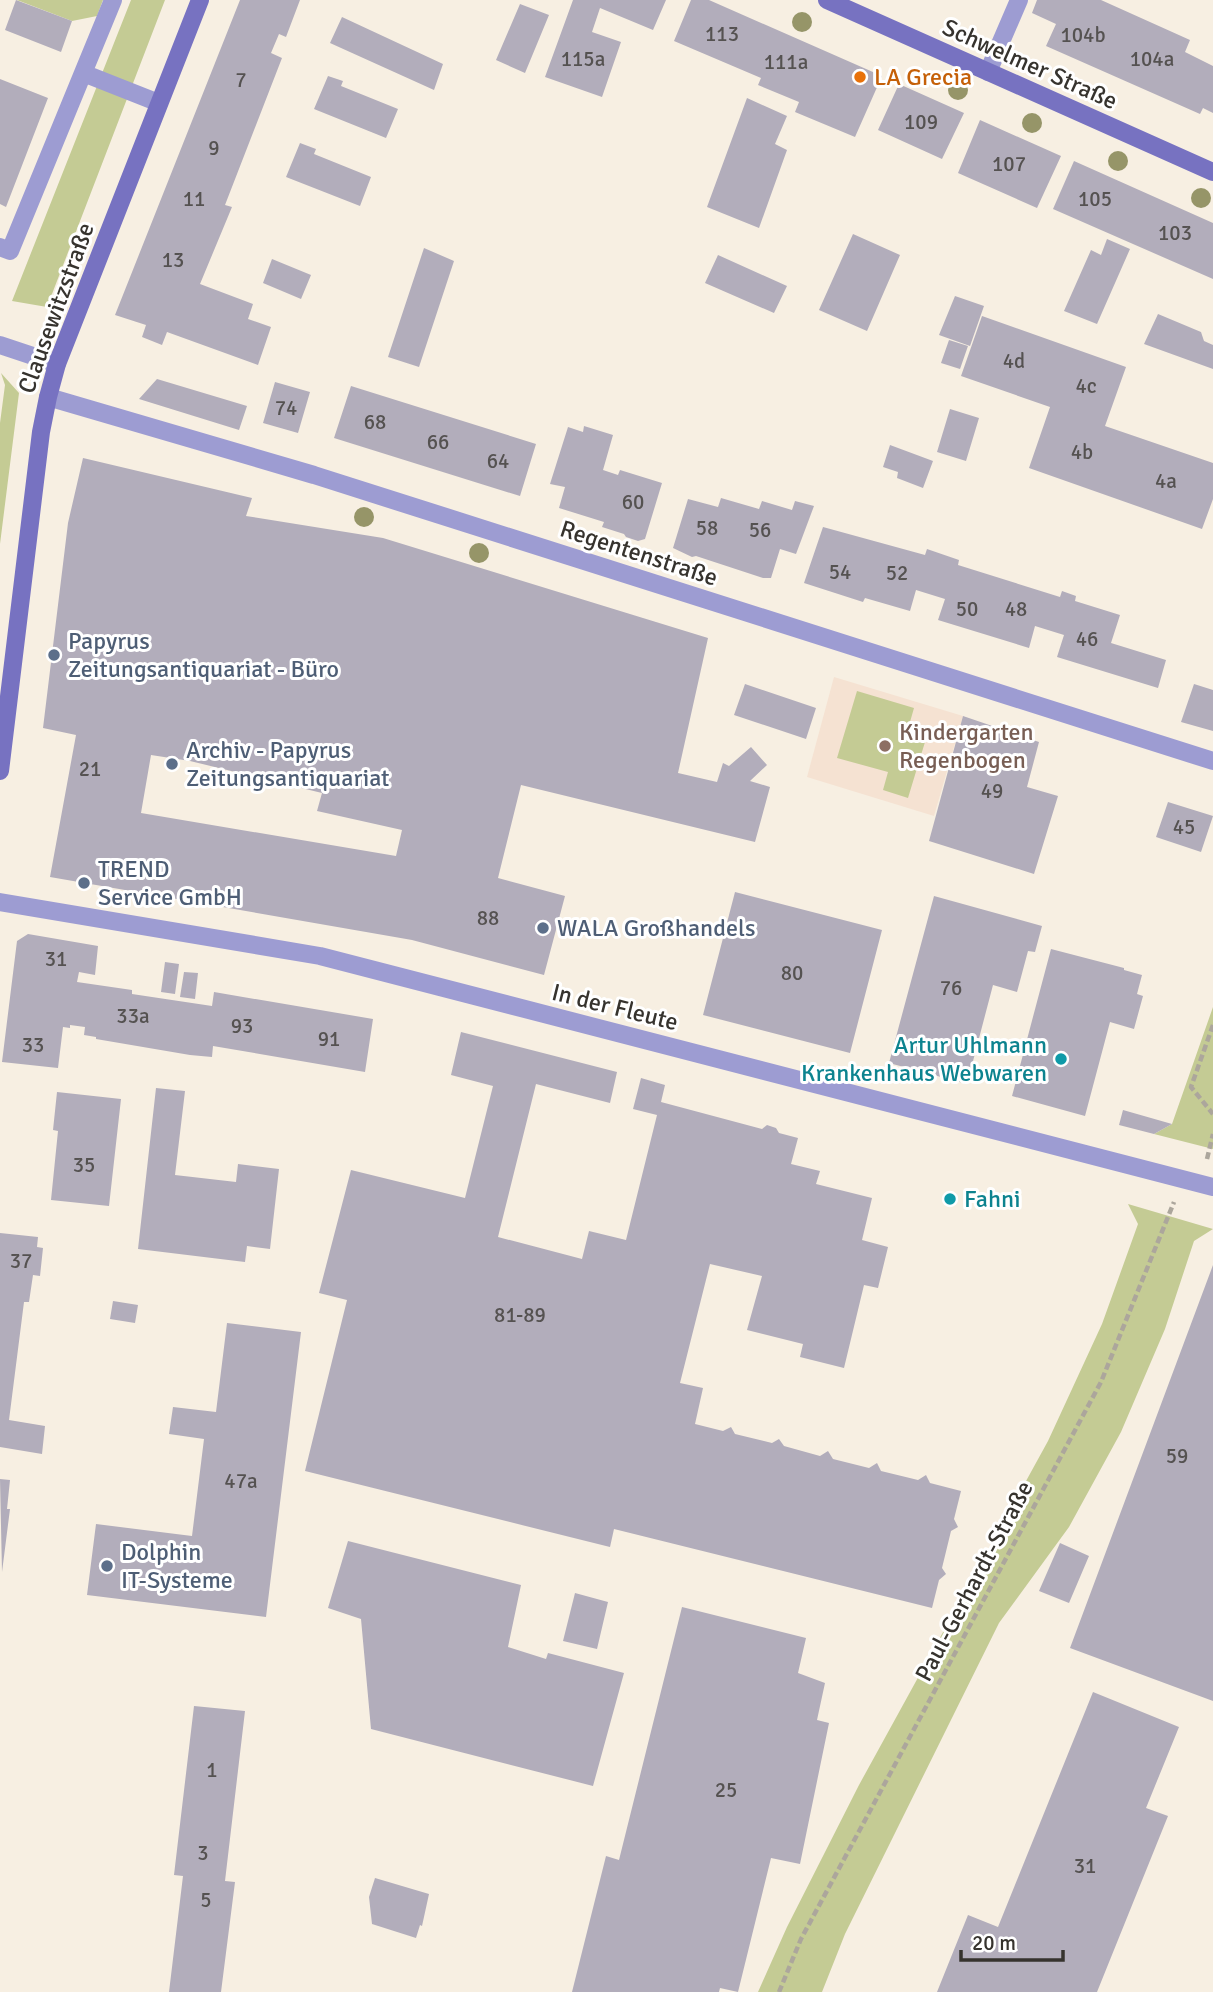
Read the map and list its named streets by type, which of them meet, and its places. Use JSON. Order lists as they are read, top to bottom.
{
  "streets": {
    "street": [
      "Schwelmer Straße",
      "Clausewitzstraße",
      "Regentenstraße",
      "In der Fleute"
    ],
    "path": ["Paul-Gerhardt-Straße"]
  },
  "crossings": [
    ["Clausewitzstraße", "Regentenstraße"],
    ["In der Fleute", "Paul-Gerhardt-Straße"]
  ],
  "places": [
    "LA Grecia",
    "Papyrus Zeitungsantiquariat - Büro",
    "Kindergarten Regenbogen",
    "Archiv - Papyrus Zeitungsantiquariat",
    "TREND Service GmbH",
    "WALA Großhandels",
    "Artur Uhlmann Krankenhaus Webwaren",
    "Fahni",
    "Dolphin IT-Systeme"
  ],
  "house_numbers": [
    "113",
    "104b",
    "115a",
    "104a",
    "111a",
    "7",
    "109",
    "9",
    "107",
    "11",
    "105",
    "103",
    "13",
    "4d",
    "4c",
    "74",
    "68",
    "66",
    "4b",
    "64",
    "4a",
    "60",
    "58",
    "56",
    "54",
    "52",
    "50",
    "48",
    "46",
    "21",
    "49",
    "45",
    "88",
    "31",
    "80",
    "76",
    "33a",
    "93",
    "91",
    "33",
    "35",
    "37",
    "81-89",
    "59",
    "47a",
    "1",
    "25",
    "3",
    "31",
    "5"
  ],
  "scale_bar": "20 m"
}
